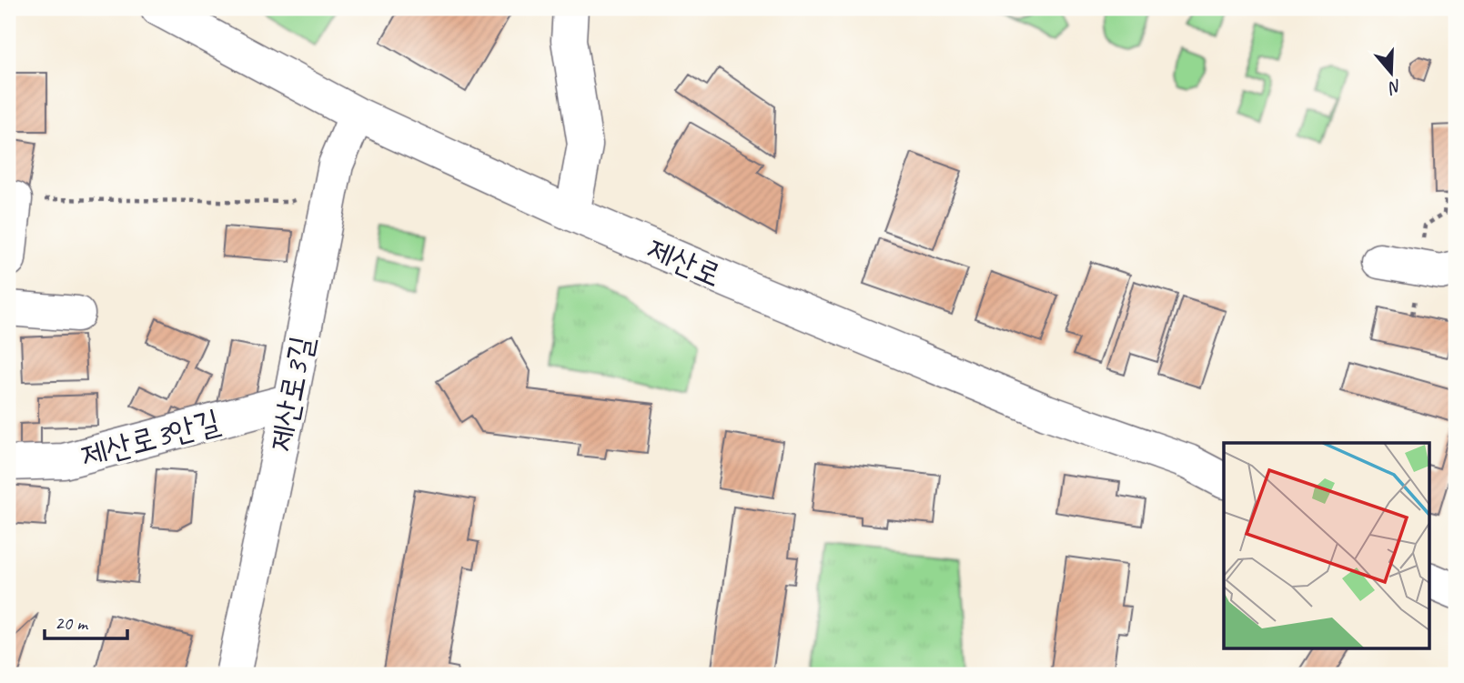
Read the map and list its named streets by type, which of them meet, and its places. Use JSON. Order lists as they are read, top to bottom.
{
  "streets": {
    "street": ["제산로", "제산로3길", "제산로3안길"]
  },
  "crossings": [
    ["제산로", "제산로3길"],
    ["제산로3길", "제산로3안길"]
  ],
  "scale_bar": "20 m",
  "north": "bottom"
}
